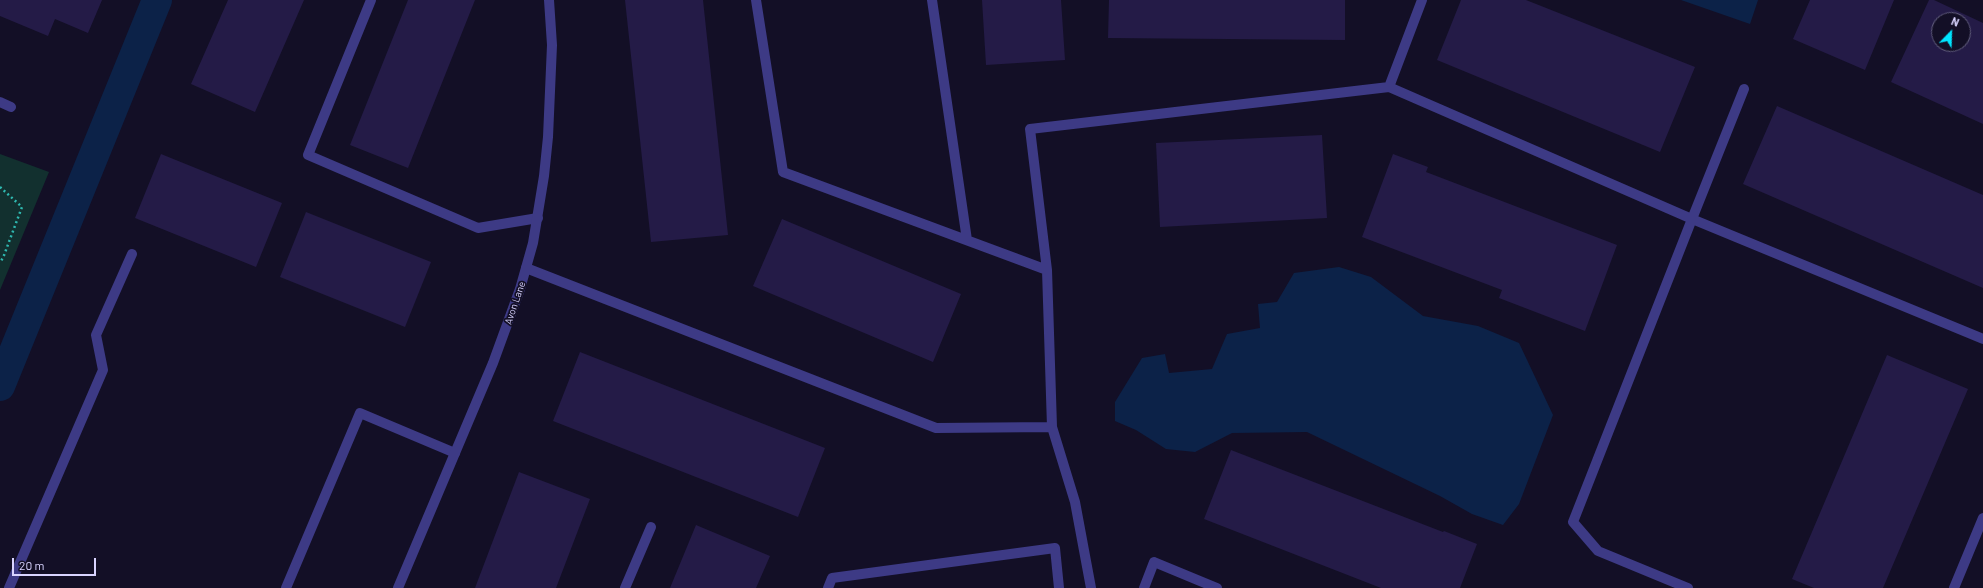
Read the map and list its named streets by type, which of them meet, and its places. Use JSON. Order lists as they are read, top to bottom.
{
  "streets": {
    "street": ["Avon Lane"]
  },
  "scale_bar": "20 m",
  "north": "top right"
}
